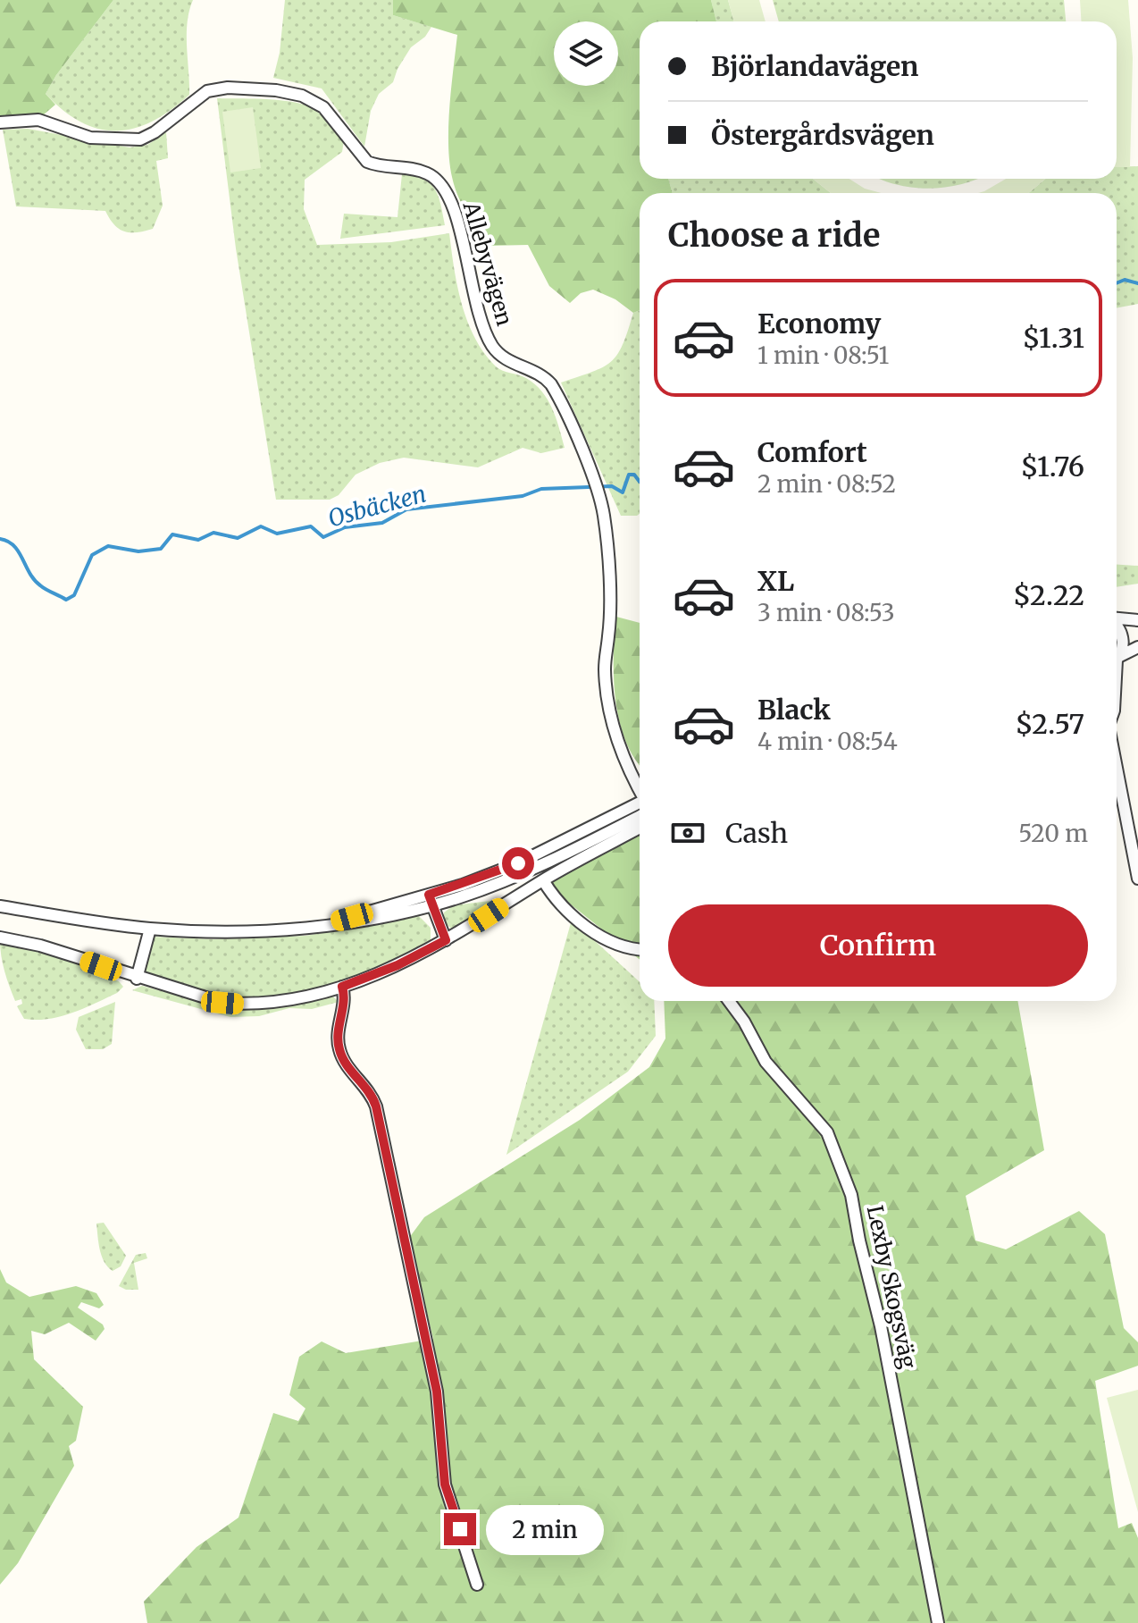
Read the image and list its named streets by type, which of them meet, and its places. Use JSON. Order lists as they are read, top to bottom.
{
  "streets": {
    "street": ["Allebyvägen", "Lexby Skogsväg"]
  },
  "water": ["Osbäcken"],
  "page": {
    "banner": ["Björlandavägen", "Östergårdsvägen"],
    "heading": "Choose a ride",
    "list": [
      {
        "name": "Economy",
        "note": "1 min · 08:51",
        "value": "$1.31"
      },
      {
        "name": "Comfort",
        "note": "2 min · 08:52",
        "value": "$1.76"
      },
      {
        "name": "XL",
        "note": "3 min · 08:53",
        "value": "$2.22"
      },
      {
        "name": "Black",
        "note": "4 min · 08:54",
        "value": "$2.57"
      }
    ],
    "pay": ["Cash", "520 m"],
    "buttons": "Confirm",
    "bubble": "2 min"
  }
}
